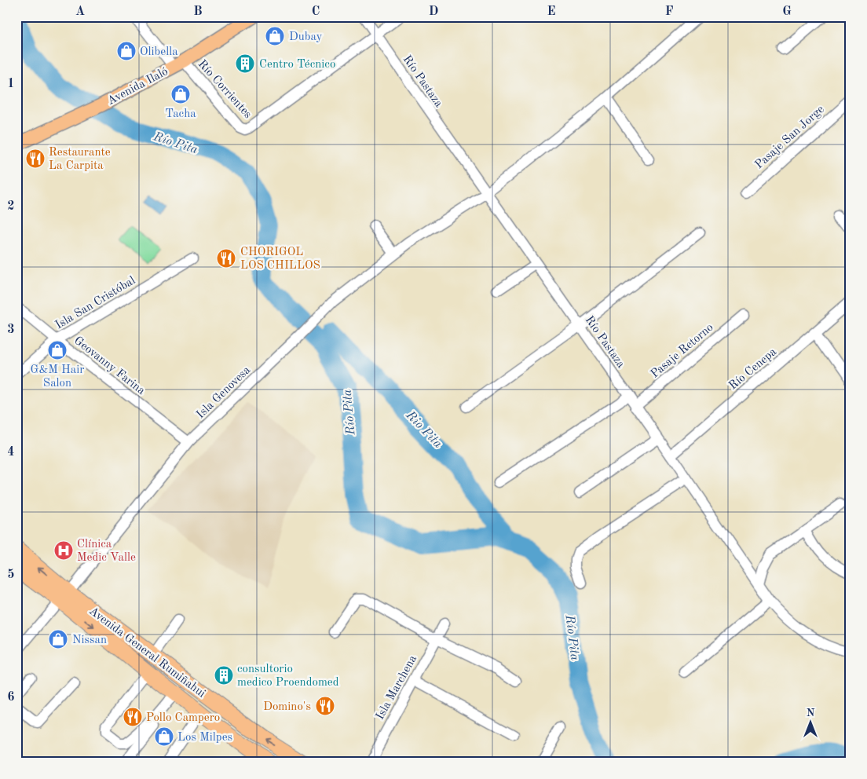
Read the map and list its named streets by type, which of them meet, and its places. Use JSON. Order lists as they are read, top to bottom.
{
  "streets": {
    "highway": ["Avenida General Rumiñahui"],
    "main road": ["Avenida Ilaló"],
    "street": [
      "Río Pastaza",
      "Río Corrientes",
      "Pasaje San Jorge",
      "Isla San Cristóbal",
      "Pasaje Retorno",
      "Geovanny Farina",
      "Río Cenepa",
      "Isla Genovesa",
      "Isla Marchena"
    ]
  },
  "crossings": [
    ["Río Pastaza", "Río Corrientes"],
    ["Río Pastaza", "Pasaje Retorno"],
    ["Río Pastaza", "Río Cenepa"],
    ["Río Pastaza", "Isla Genovesa"],
    ["Avenida Ilaló", "Río Corrientes"],
    ["Isla San Cristóbal", "Geovanny Farina"],
    ["Geovanny Farina", "Isla Genovesa"],
    ["Isla Genovesa", "Avenida General Rumiñahui"]
  ],
  "water": ["Río Pita", "Rio Pita"],
  "places": {
    "shop": [
      "Dubay",
      "Olibella",
      "Tacha",
      "G&M Hair Salon",
      "Nissan",
      "Los Milpes"
    ],
    "building": ["Centro Técnico", "consultorio medico Proendomed"],
    "restaurant": [
      "Restaurante La Carpita",
      "CHORIGOL LOS CHILLOS",
      "Domino's",
      "Pollo Campero"
    ],
    "hospital": ["Clínica Medic Valle"]
  },
  "north": "top",
  "grid": {
    "columns": [
      "A",
      "B",
      "C",
      "D",
      "E",
      "F",
      "G"
    ],
    "rows": [
      "1",
      "2",
      "3",
      "4",
      "5",
      "6"
    ]
  }
}
